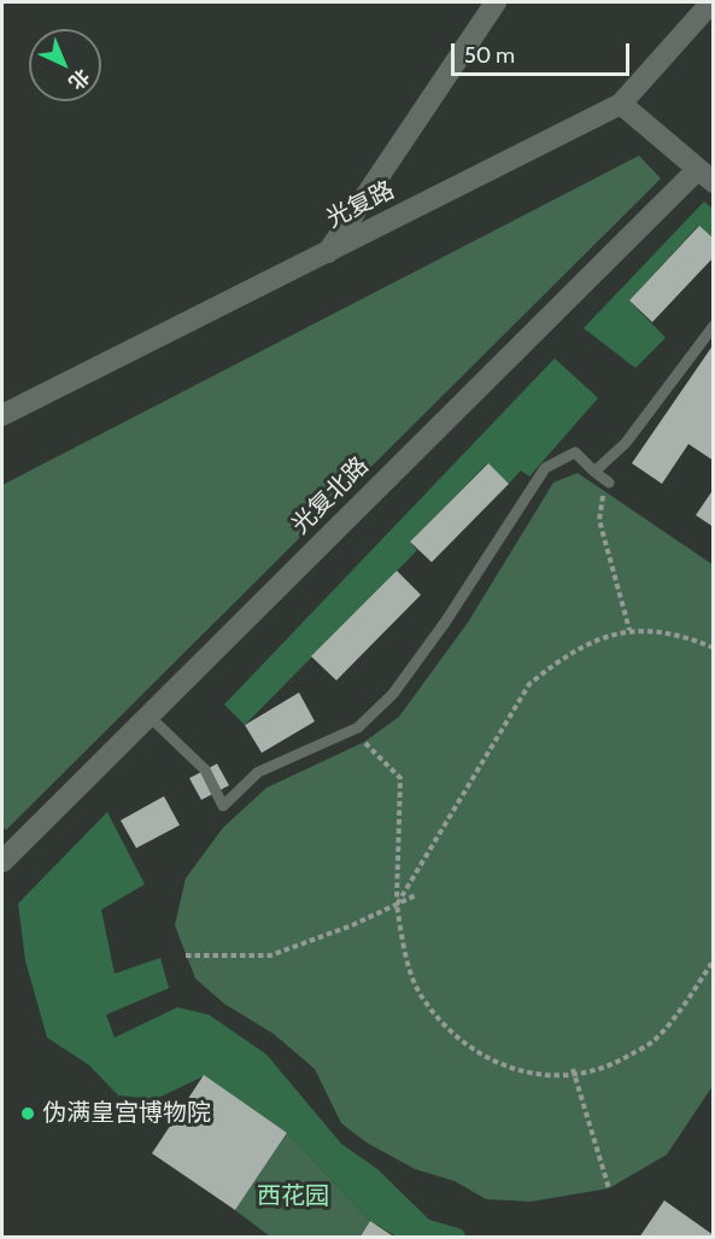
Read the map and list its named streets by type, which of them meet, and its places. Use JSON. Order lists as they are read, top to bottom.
{
  "streets": {
    "street": ["光复路", "光复北路"]
  },
  "parks": ["西花园"],
  "places": ["伪满皇宫博物院"],
  "scale_bar": "50 m",
  "north": "bottom right"
}
